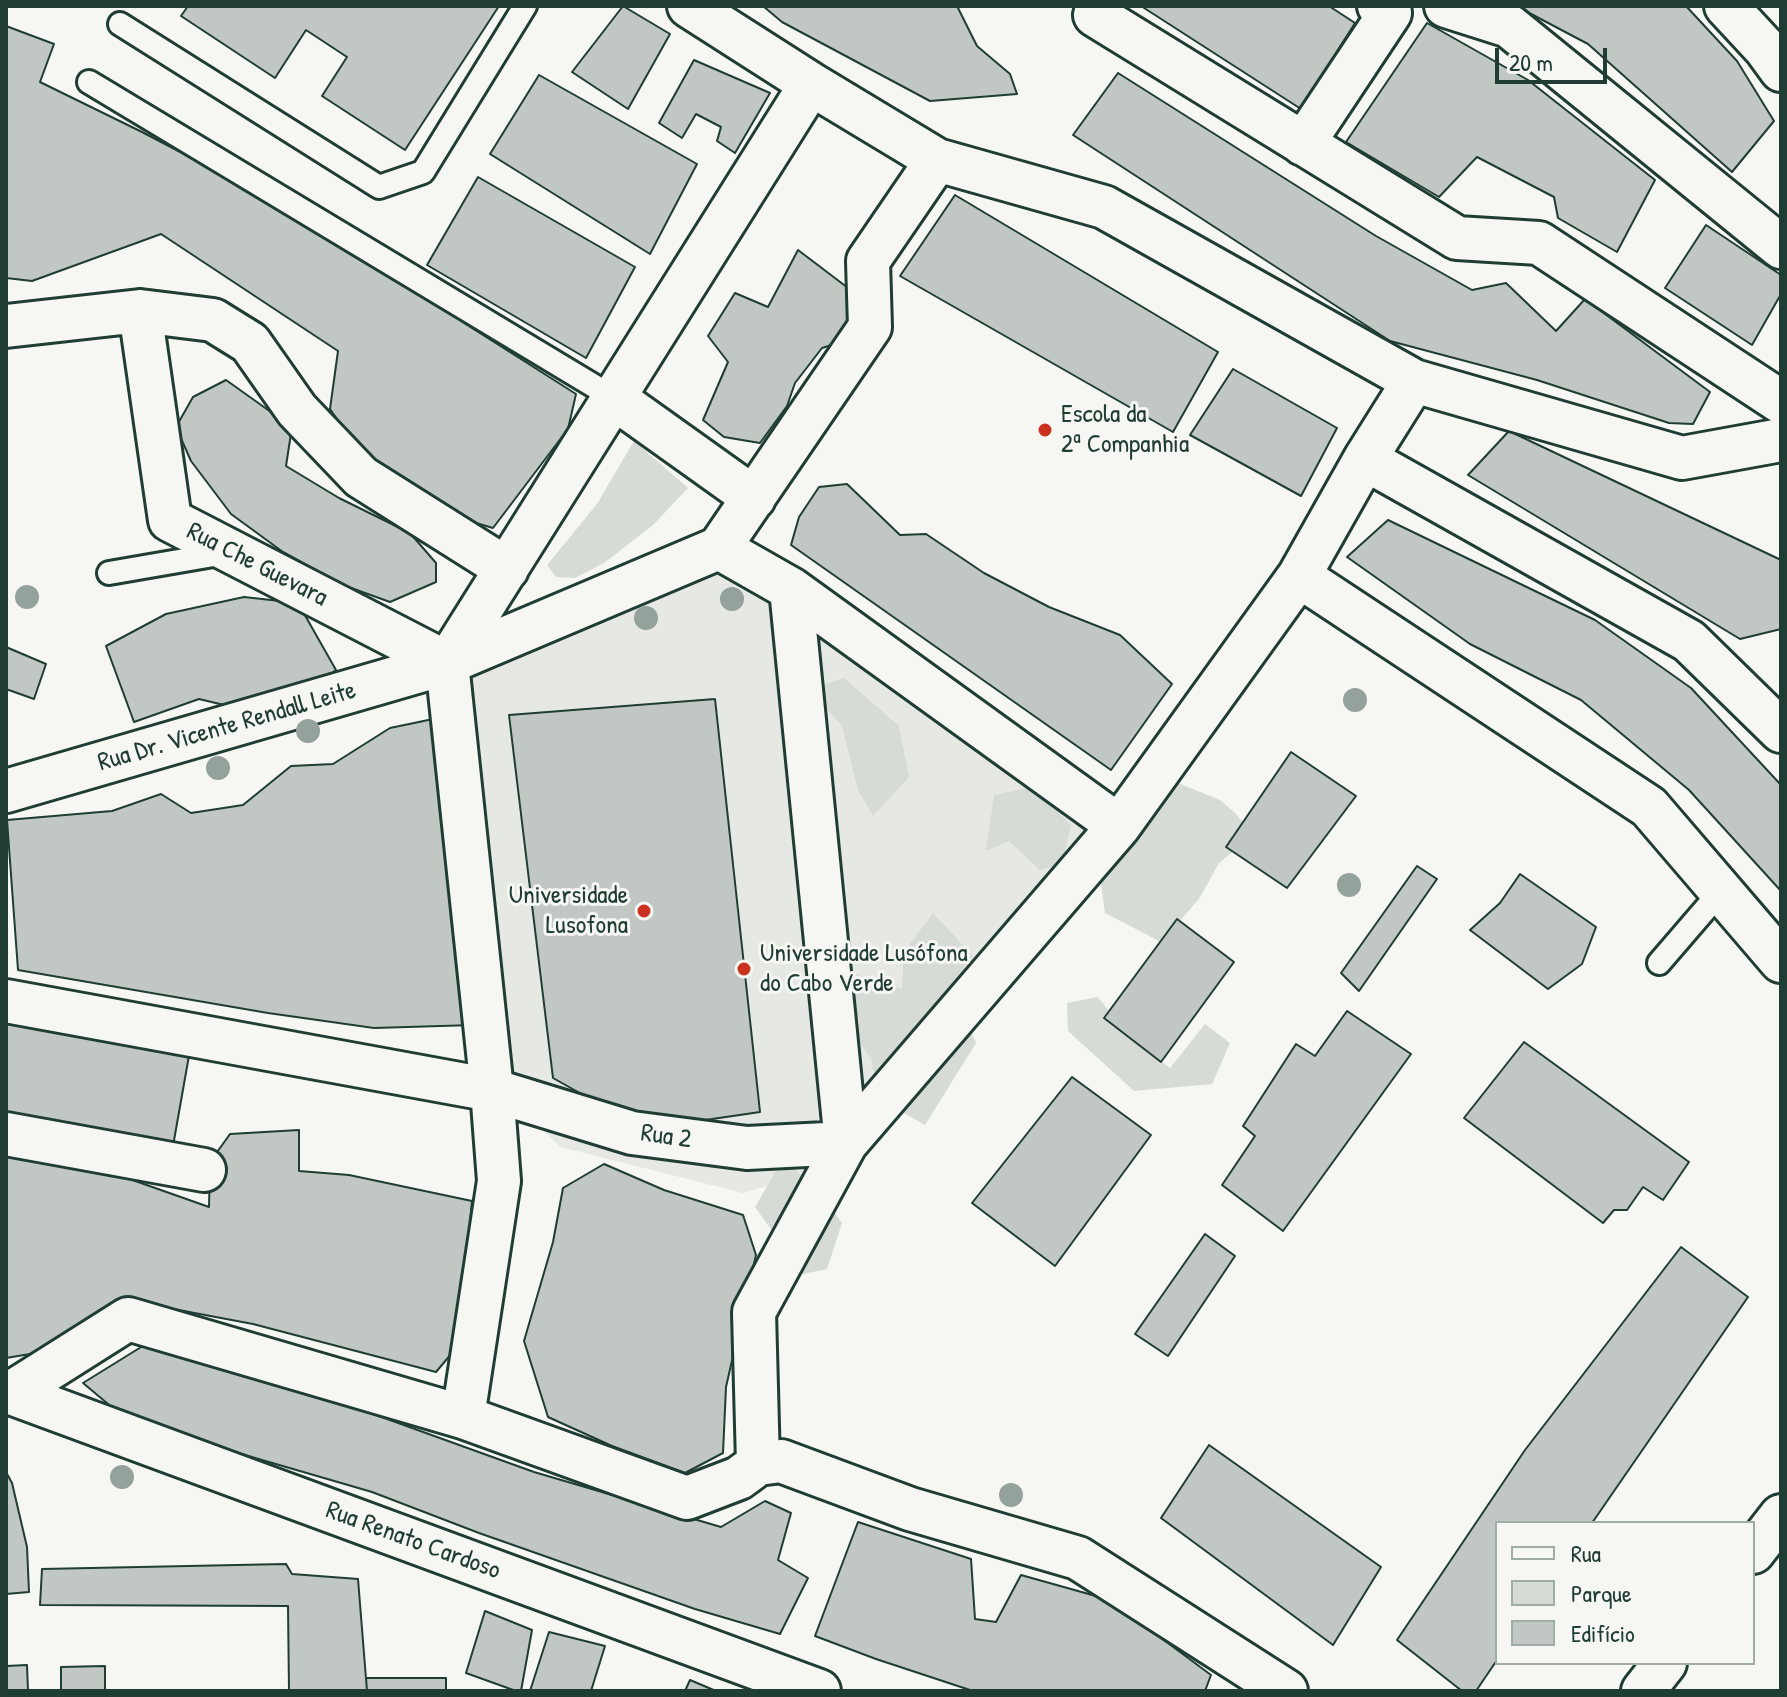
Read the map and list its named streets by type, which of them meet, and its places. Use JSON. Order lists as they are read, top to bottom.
{
  "streets": {
    "street": [
      "Rua Che Guevara",
      "Rua Dr. Vicente Rendall Leite",
      "Rua 2",
      "Rua Renato Cardoso"
    ]
  },
  "crossings": [
    ["Rua Che Guevara", "Rua Dr. Vicente Rendall Leite"]
  ],
  "places": ["Escola da 2ª Companhia", "Universidade Lusofona", "Universidade Lusófona do Cabo Verde"],
  "legend": ["Rua", "Parque", "Edifício"],
  "scale_bar": "20 m"
}
